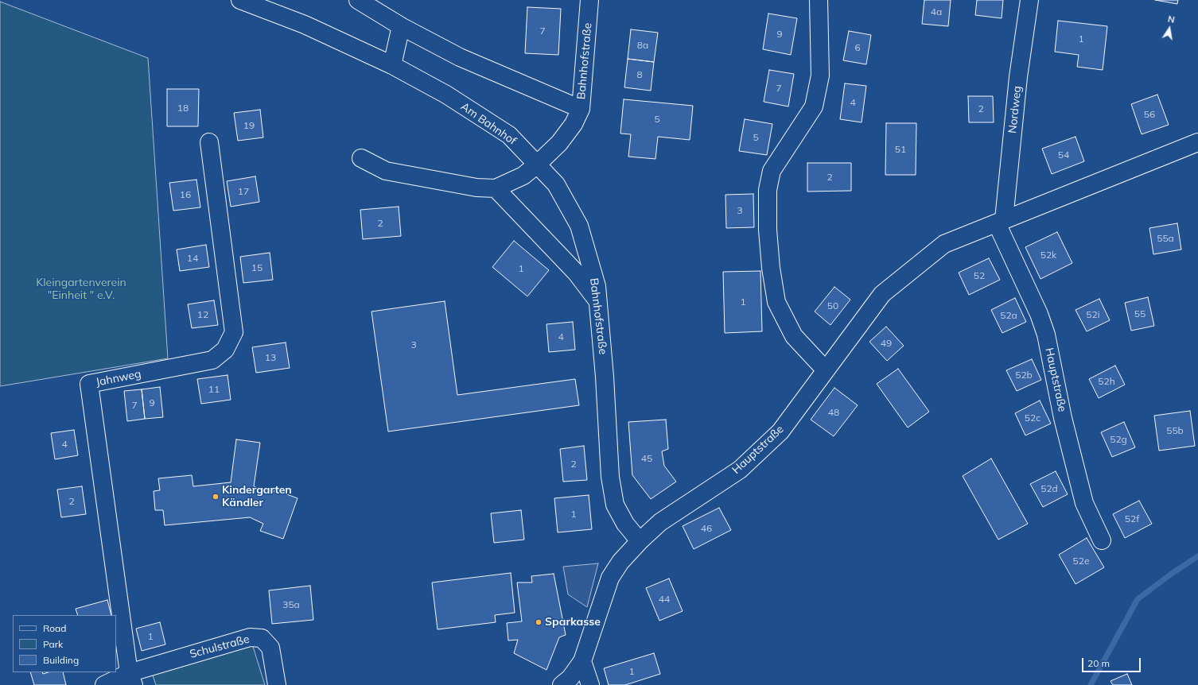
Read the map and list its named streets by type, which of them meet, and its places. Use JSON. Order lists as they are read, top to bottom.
{
  "streets": {
    "street": [
      "Bahnhofstraße",
      "Nordweg",
      "Am Bahnhof",
      "Jahnweg",
      "Hauptstraße",
      "Schulstraße"
    ]
  },
  "crossings": [
    ["Bahnhofstraße", "Am Bahnhof"],
    ["Bahnhofstraße", "Hauptstraße"],
    ["Nordweg", "Hauptstraße"],
    ["Jahnweg", "Schulstraße"]
  ],
  "parks": ["Kleingartenverein \"Einheit \" e.V."],
  "places": ["Kindergarten Kändler", "Sparkasse"],
  "house_numbers": [
    "4a",
    "7",
    "9",
    "1",
    "8a",
    "6",
    "8",
    "7",
    "4",
    "18",
    "2",
    "56",
    "5",
    "19",
    "5",
    "51",
    "54",
    "2",
    "17",
    "16",
    "3",
    "2",
    "55a",
    "52k",
    "14",
    "15",
    "1",
    "52",
    "1",
    "50",
    "55",
    "12",
    "52i",
    "52a",
    "4",
    "49",
    "3",
    "13",
    "52b",
    "52h",
    "11",
    "9",
    "7",
    "48",
    "52c",
    "55b",
    "52g",
    "4",
    "45",
    "2",
    "52d",
    "2",
    "1",
    "52f",
    "46",
    "52e",
    "44",
    "35a",
    "1",
    "1"
  ],
  "legend": ["Road", "Park", "Building"],
  "scale_bar": "20 m",
  "north": "top"
}
